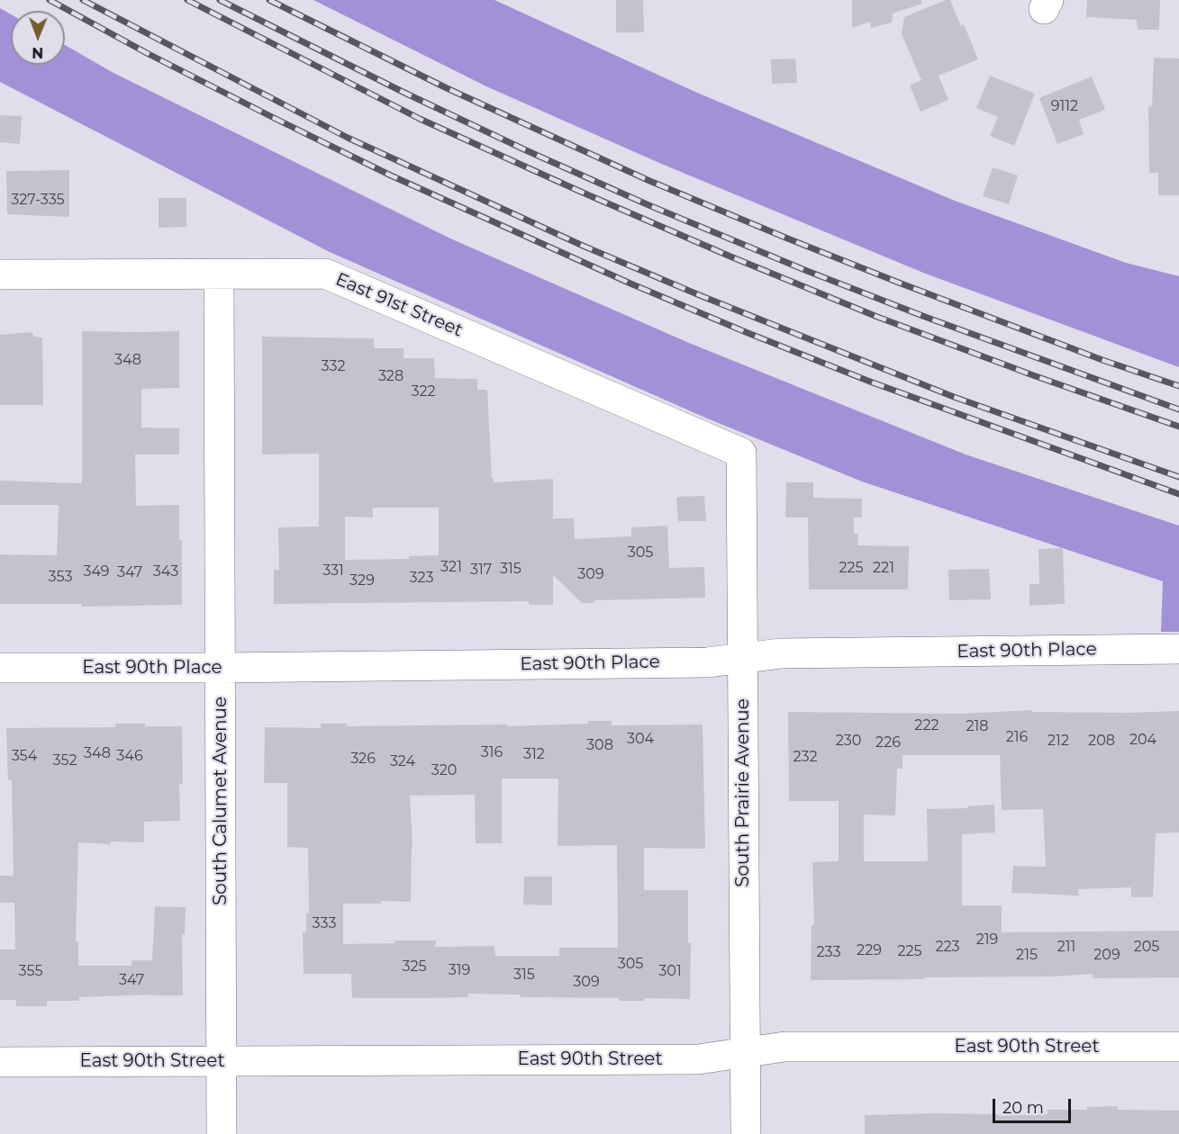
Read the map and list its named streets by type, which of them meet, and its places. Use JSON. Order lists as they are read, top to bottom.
{
  "streets": {
    "street": [
      "East 91st Street",
      "East 90th Place",
      "South Prairie Avenue",
      "South Calumet Avenue",
      "East 90th Street"
    ]
  },
  "crossings": [
    ["East 91st Street", "South Prairie Avenue"],
    ["East 91st Street", "South Calumet Avenue"],
    ["East 90th Place", "South Prairie Avenue"],
    ["East 90th Place", "South Calumet Avenue"],
    ["South Prairie Avenue", "East 90th Street"],
    ["South Calumet Avenue", "East 90th Street"]
  ],
  "house_numbers": [
    "9112",
    "327-335",
    "348",
    "332",
    "328",
    "322",
    "305",
    "321",
    "225",
    "221",
    "315",
    "317",
    "331",
    "349",
    "343",
    "347",
    "309",
    "353",
    "323",
    "329",
    "222",
    "218",
    "216",
    "304",
    "204",
    "230",
    "212",
    "208",
    "226",
    "308",
    "316",
    "348",
    "312",
    "354",
    "346",
    "232",
    "326",
    "352",
    "324",
    "320",
    "333",
    "219",
    "223",
    "211",
    "205",
    "229",
    "225",
    "233",
    "215",
    "209",
    "305",
    "325",
    "319",
    "355",
    "301",
    "315",
    "347",
    "309"
  ],
  "scale_bar": "20 m",
  "north": "bottom"
}
